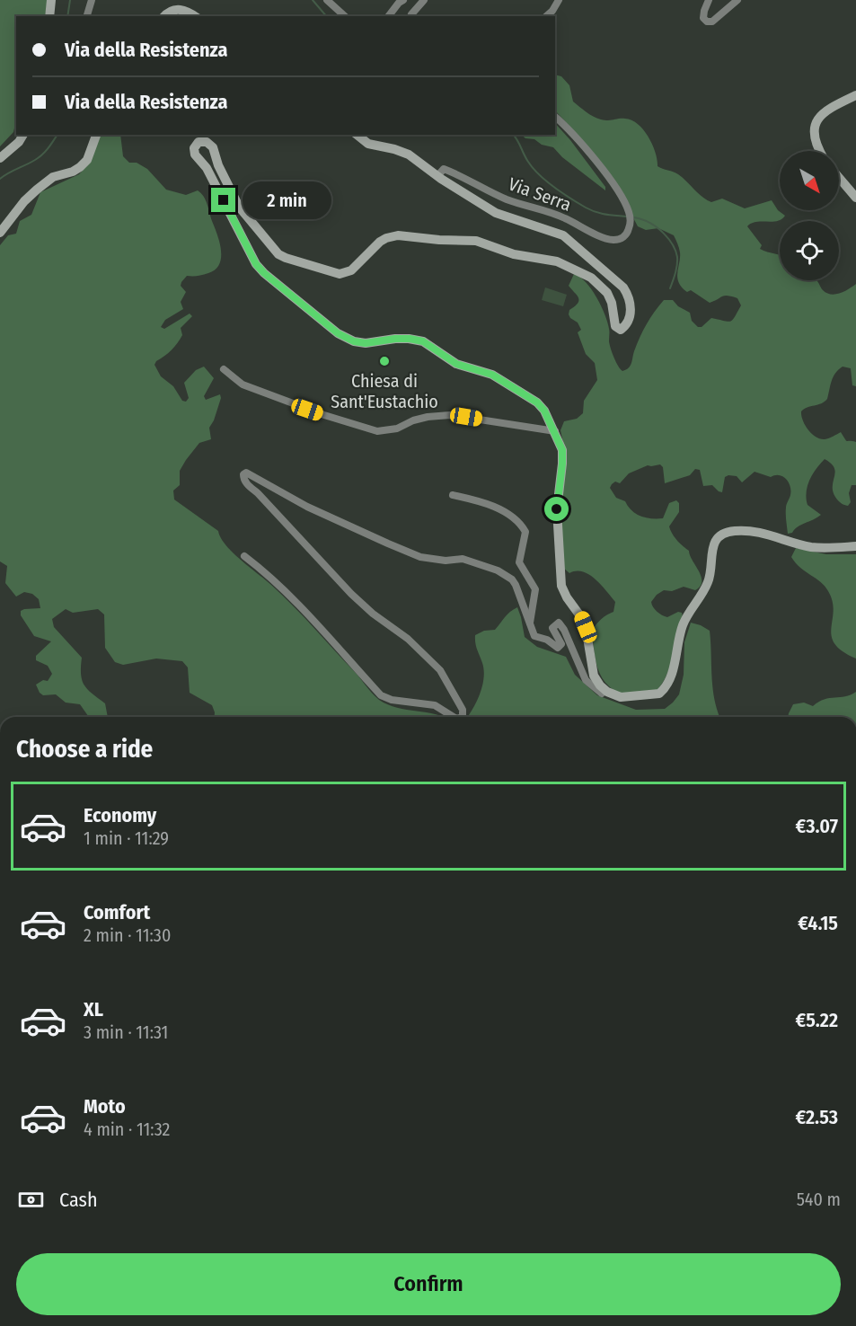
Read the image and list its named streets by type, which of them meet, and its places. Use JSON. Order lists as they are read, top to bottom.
{
  "streets": {
    "street": ["Via Serra"]
  },
  "places": ["Chiesa di Sant'Eustachio"],
  "north": "bottom right",
  "page": {
    "banner": ["Via della Resistenza", "Via della Resistenza"],
    "bubble": "2 min",
    "heading": "Choose a ride",
    "list": [
      {
        "name": "Economy",
        "note": "1 min · 11:29",
        "value": "€3.07"
      },
      {
        "name": "Comfort",
        "note": "2 min · 11:30",
        "value": "€4.15"
      },
      {
        "name": "XL",
        "note": "3 min · 11:31",
        "value": "€5.22"
      },
      {
        "name": "Moto",
        "note": "4 min · 11:32",
        "value": "€2.53"
      }
    ],
    "pay": ["Cash", "540 m"],
    "buttons": "Confirm"
  }
}
